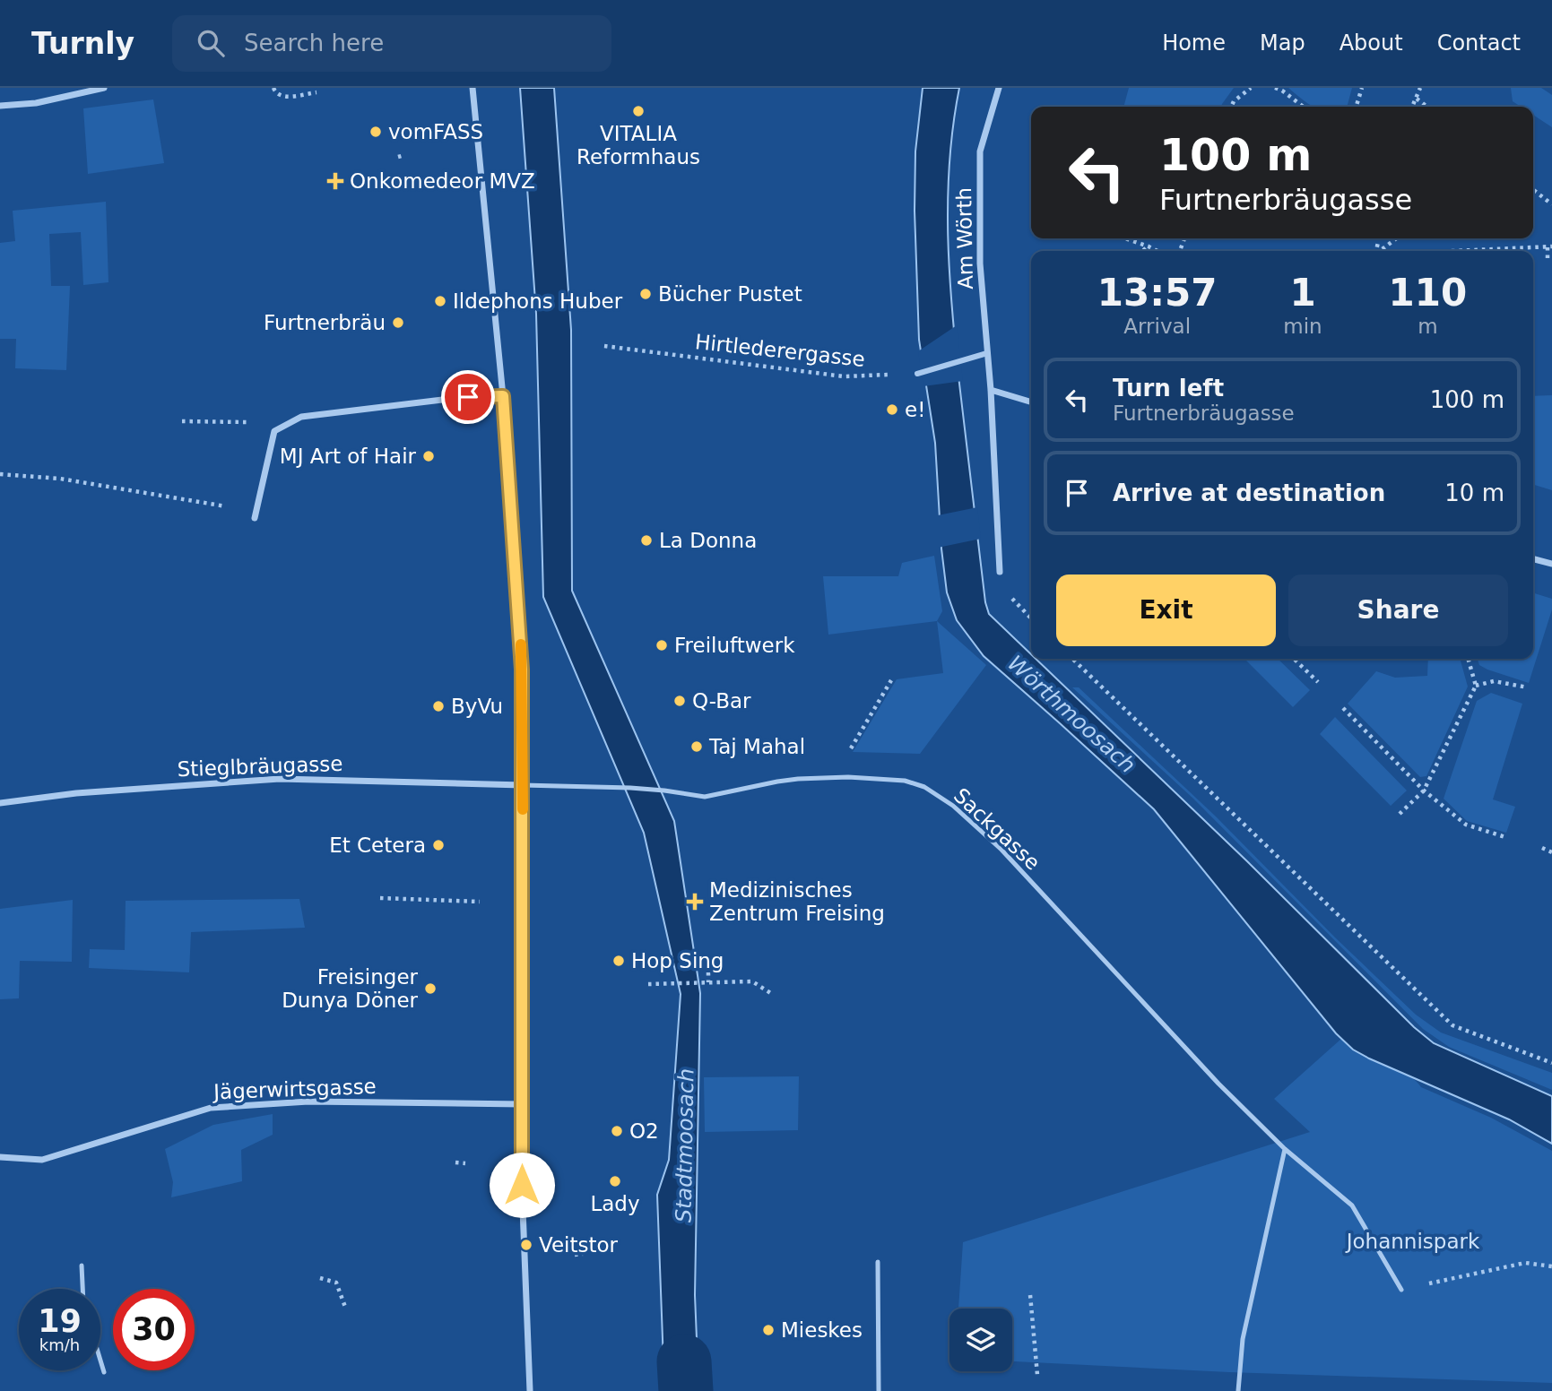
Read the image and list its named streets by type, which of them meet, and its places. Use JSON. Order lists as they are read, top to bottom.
{
  "streets": {
    "street": ["Am Wörth", "Stieglbräugasse", "Jägerwirtsgasse"],
    "lane": ["Sackgasse"],
    "path": ["Hirtlederergasse"]
  },
  "crossings": [
    ["Stieglbräugasse", "Sackgasse"]
  ],
  "water": ["Wörthmoosach", "Stadtmoosach"],
  "parks": ["Johannispark"],
  "places": {
    "other": [
      "VITALIA Reformhaus",
      "vomFASS",
      "Bücher Pustet",
      "Ildephons Huber",
      "Furtnerbräu",
      "e!",
      "MJ Art of Hair",
      "La Donna",
      "Freiluftwerk",
      "Q-Bar",
      "ByVu",
      "Taj Mahal",
      "Et Cetera",
      "Hop Sing",
      "Freisinger Dunya Döner",
      "O2",
      "Lady",
      "Veitstor",
      "Mieskes"
    ],
    "health": ["Onkomedeor MVZ", "Medizinisches Zentrum Freising"]
  },
  "page": {
    "header": "Turnly",
    "search": "Search here",
    "nav": [
      "Home",
      "Map",
      "About",
      "Contact"
    ],
    "turn": ["100 m", "Furtnerbräugasse"],
    "eta": [
      "13:57",
      "Arrival",
      "1",
      "min",
      "110",
      "m"
    ],
    "list": [
      {
        "name": "Turn left",
        "note": "Furtnerbräugasse",
        "value": "100 m"
      },
      {
        "name": "Arrive at destination",
        "value": "10 m"
      }
    ],
    "buttons": ["Exit", "Share"],
    "speed": "19 km/h",
    "limit": "30"
  }
}
